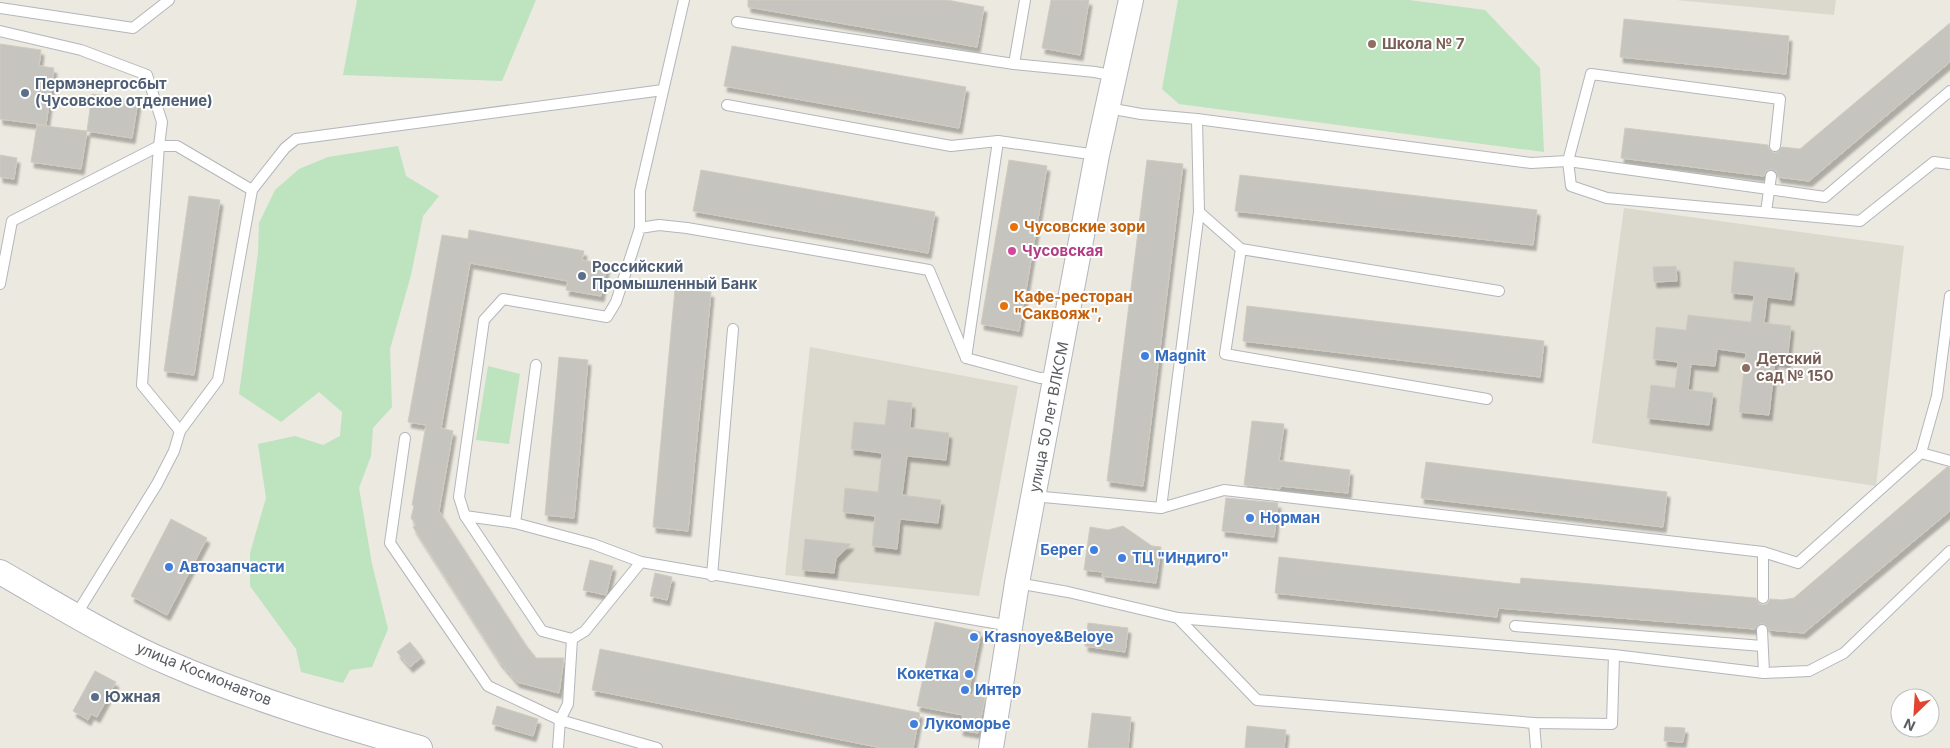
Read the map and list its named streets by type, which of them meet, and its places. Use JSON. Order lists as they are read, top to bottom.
{
  "streets": {
    "street": ["улица 50 лет ВЛКСМ", "улица Космонавтов"]
  },
  "places": [
    "Школа № 7",
    "Пермэнергосбыт (Чусовское отделение)",
    "Чусовские зори",
    "Чусовская",
    "Российский Промышленный Банк",
    "Кафе-ресторан \"Саквояж\",",
    "Magnit",
    "Детский сад № 150",
    "Норман",
    "Берег",
    "ТЦ \"Индиго\"",
    "Автозапчасти",
    "Krasnoye&Beloye",
    "Кокетка",
    "Интер",
    "Южная",
    "Лукоморье"
  ],
  "north": "bottom left"
}
